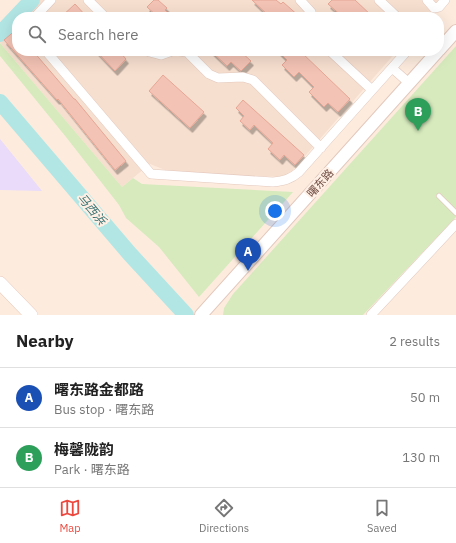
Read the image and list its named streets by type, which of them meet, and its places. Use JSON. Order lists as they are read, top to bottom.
{
  "streets": {
    "street": ["曙东路"]
  },
  "water": ["马西浜"],
  "page": {
    "search": "Search here",
    "pins": ["B", "A"],
    "heading": ["Nearby", "2 results"],
    "list": [
      {
        "mark": "A",
        "name": "曙东路金都路",
        "note": "Bus stop · 曙东路",
        "value": "50 m"
      },
      {
        "mark": "B",
        "name": "梅馨陇韵",
        "note": "Park · 曙东路",
        "value": "130 m"
      }
    ],
    "nav": ["Map", "Directions", "Saved"]
  }
}
